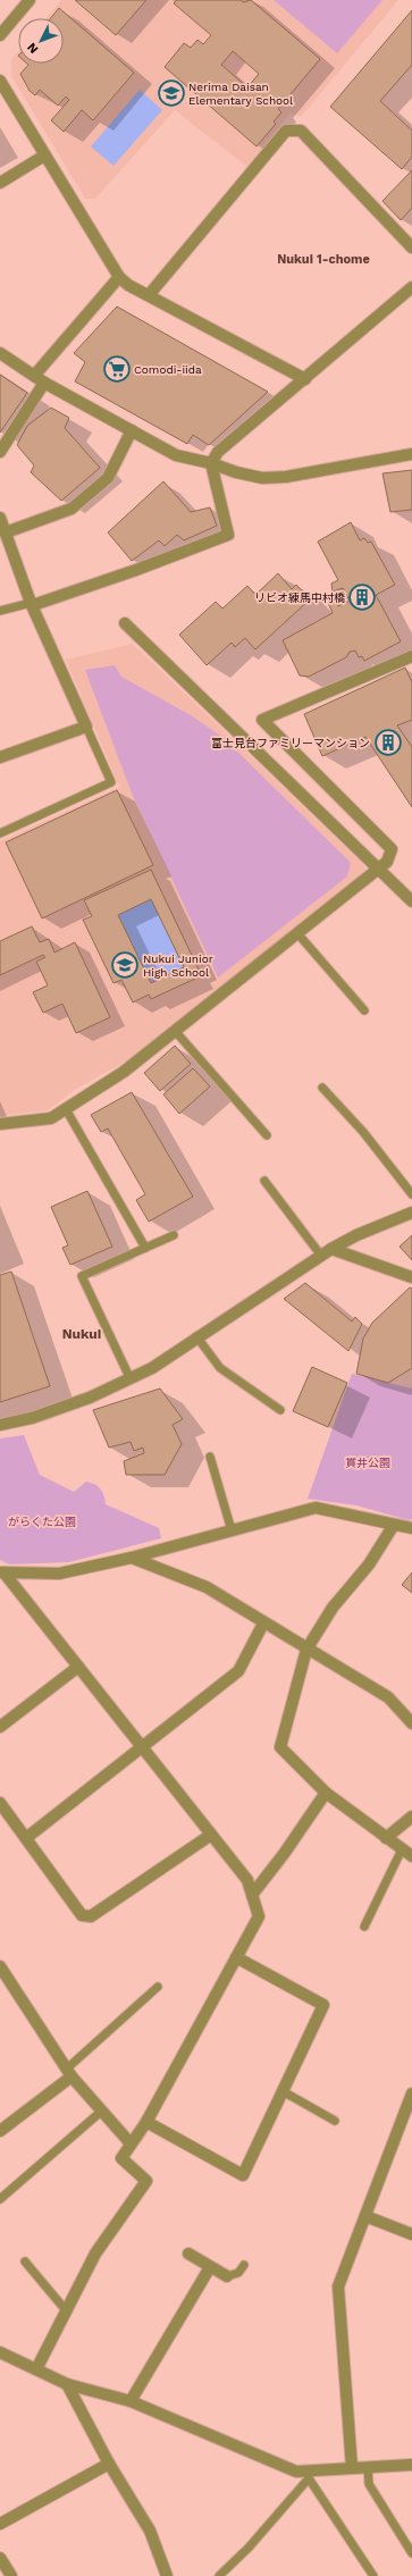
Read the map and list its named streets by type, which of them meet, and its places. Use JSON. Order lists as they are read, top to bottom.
{
  "districts": ["Nukui 1-chome", "Nukui"],
  "parks": ["貫井公園", "がらくた公園"],
  "places": {
    "school or university": ["Nerima Daisan Elementary School", "Nukui Junior High School"],
    "supermarket": ["Comodi-iida"],
    "building": ["リビオ練馬中村橋", "富士見台ファミリーマンション"]
  },
  "north": "bottom left"
}
